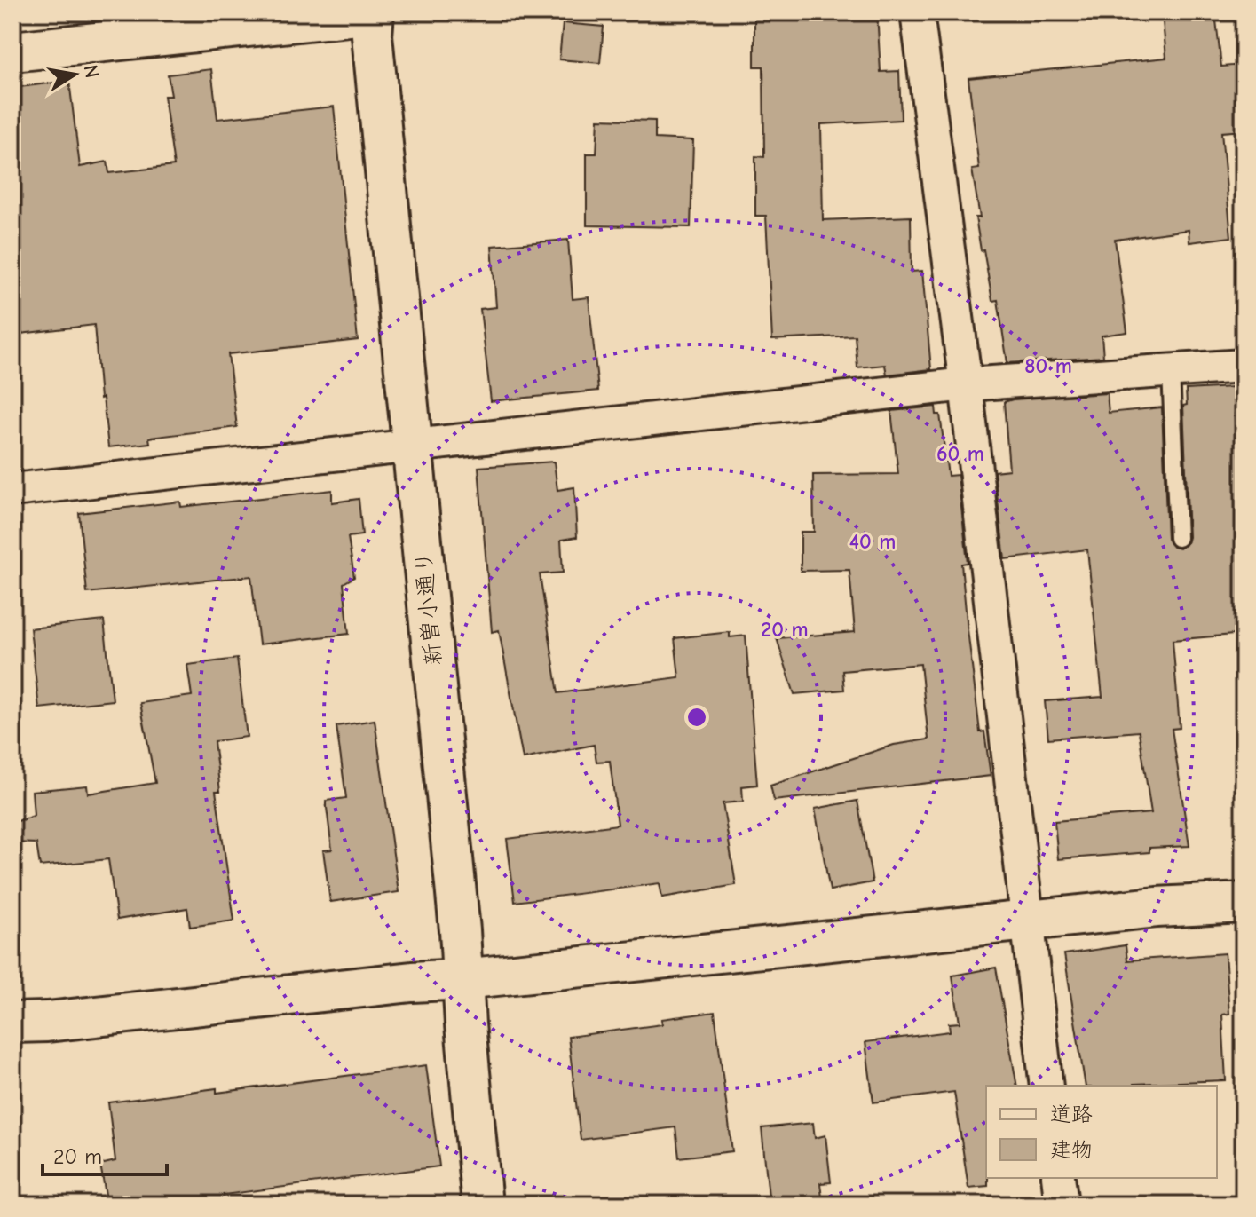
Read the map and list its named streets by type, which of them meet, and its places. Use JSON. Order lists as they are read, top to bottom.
{
  "streets": {
    "street": ["新曽小通り"]
  },
  "legend": ["道路", "建物"],
  "scale_bar": "20 m",
  "north": "right",
  "rings": [
    "80 m",
    "60 m",
    "40 m",
    "20 m"
  ]
}
